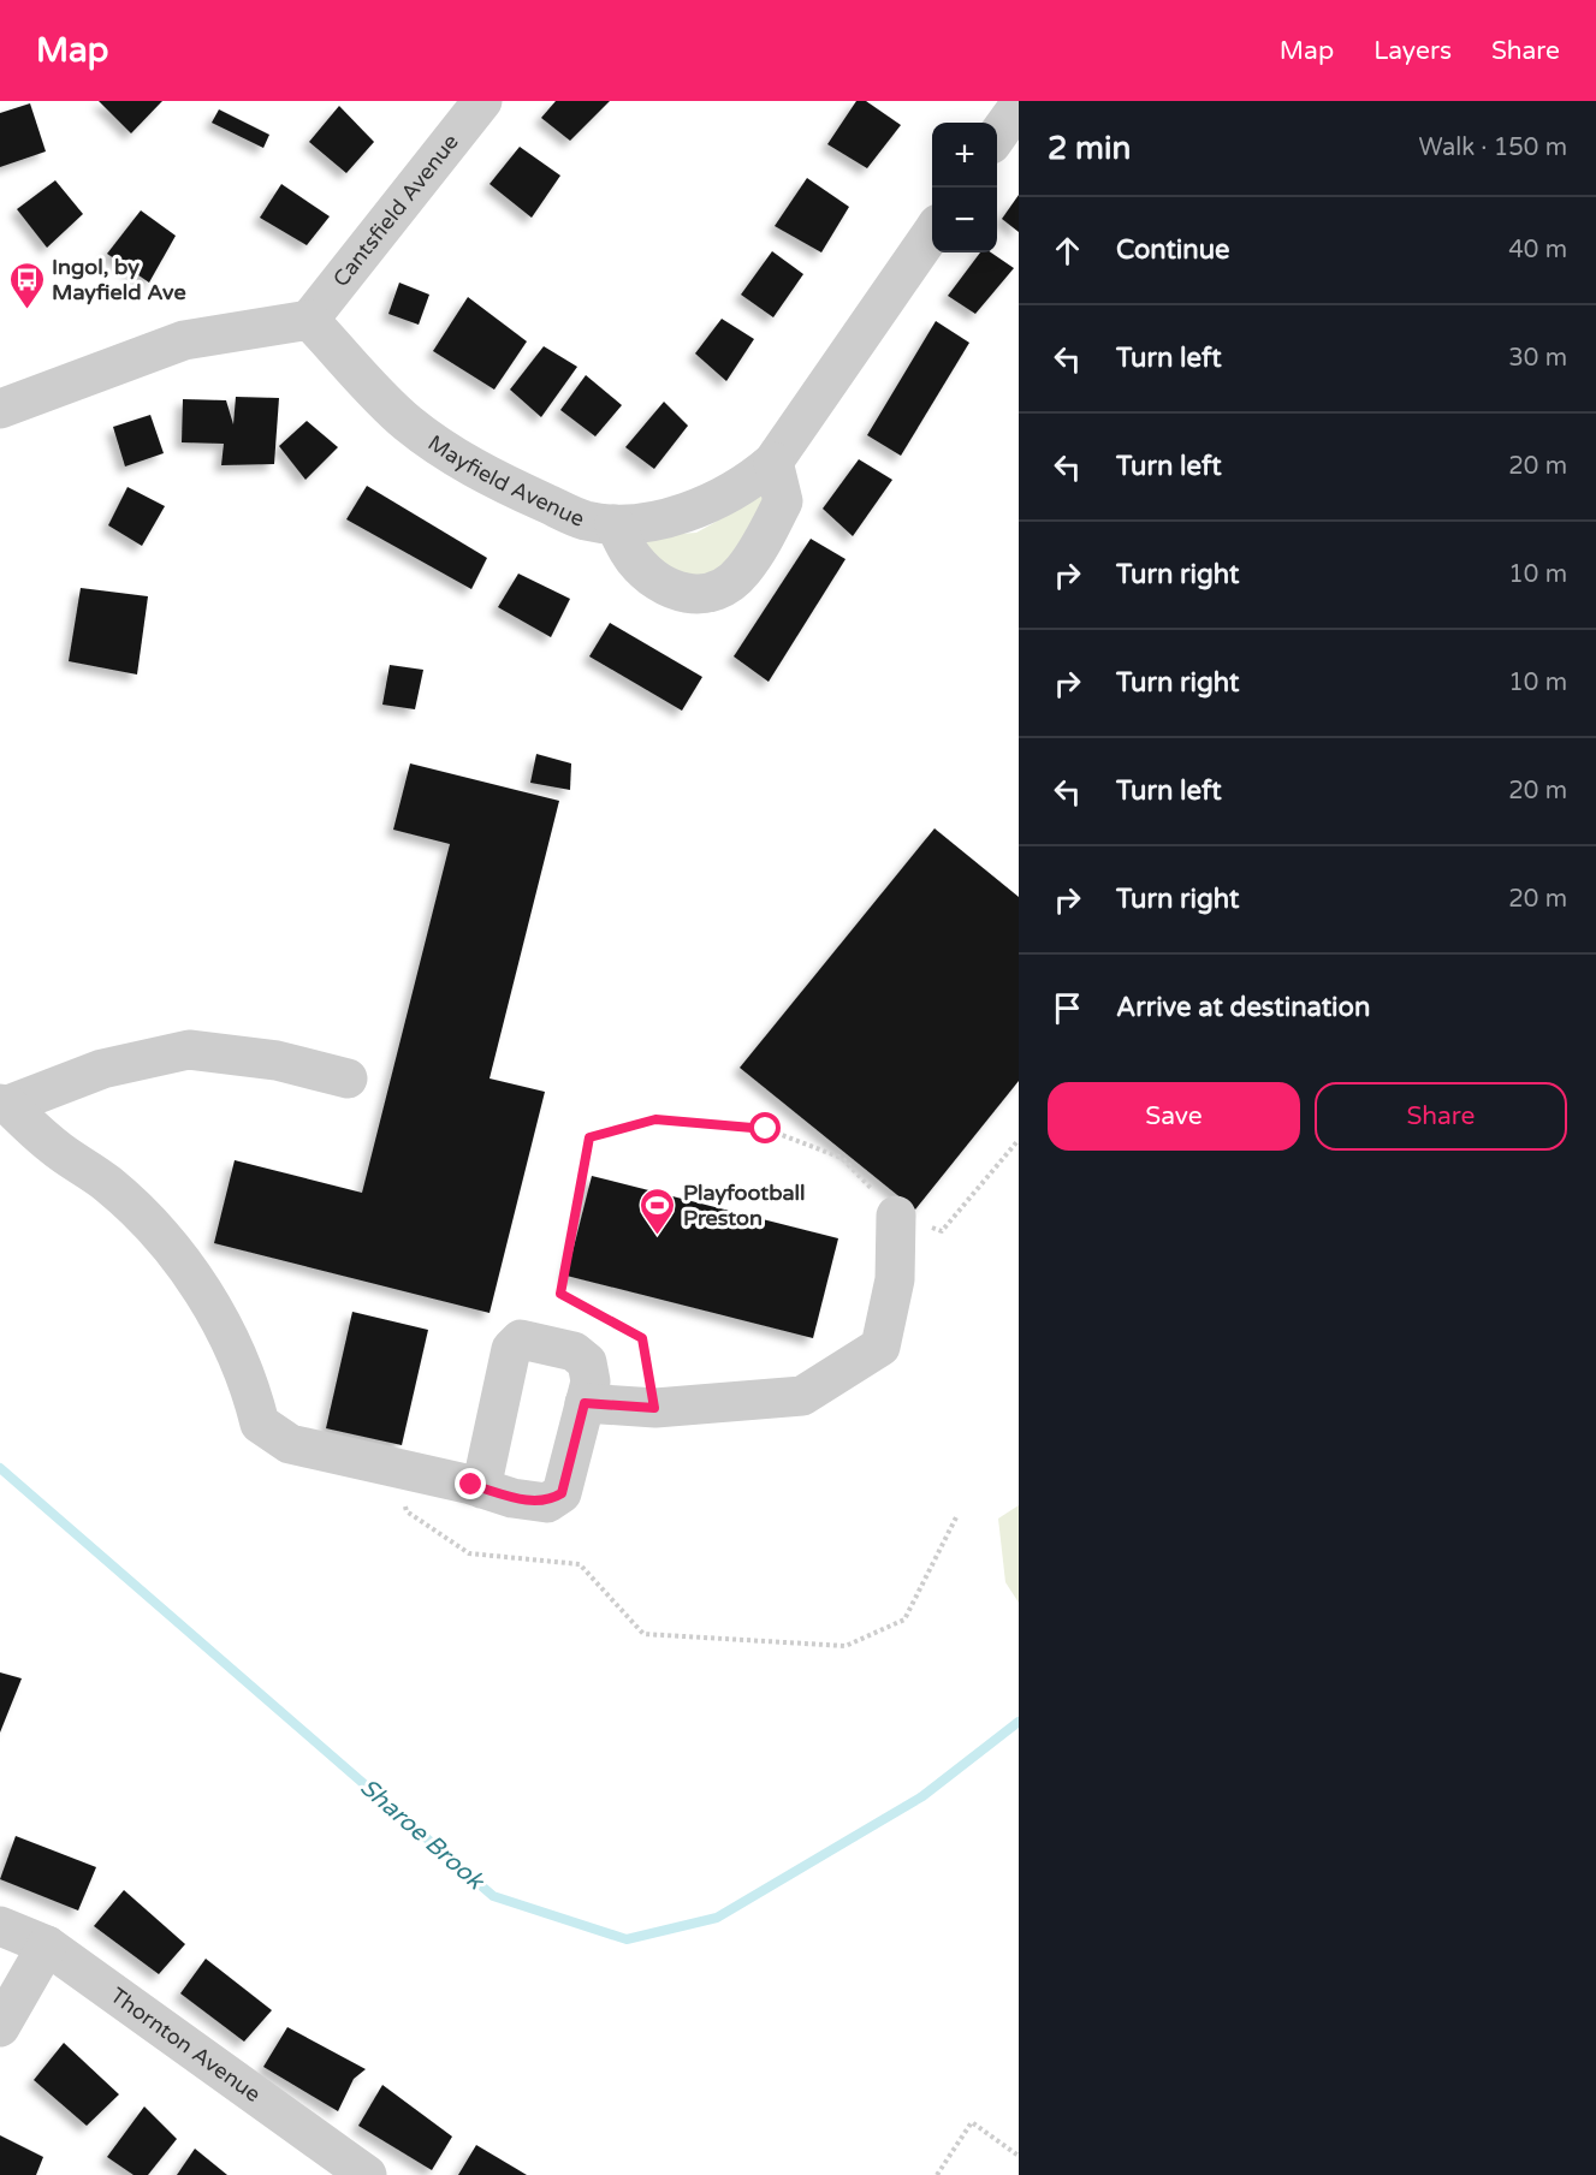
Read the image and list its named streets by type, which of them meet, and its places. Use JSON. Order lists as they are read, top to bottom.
{
  "streets": {
    "street": ["Cantsfield Avenue", "Mayfield Avenue", "Thornton Avenue"]
  },
  "crossings": [
    ["Cantsfield Avenue", "Mayfield Avenue"]
  ],
  "water": ["Sharoe Brook"],
  "places": {
    "bus stop": ["Ingol, by Mayfield Ave"],
    "sports": ["Playfootball Preston"]
  },
  "page": {
    "header": "Map",
    "nav": ["Map", "Layers", "Share"],
    "heading": ["2 min", "Walk · 150 m"],
    "map_buttons": ["+", "−"],
    "list": [
      ["Continue", "40 m"],
      ["Turn left", "30 m"],
      ["Turn left", "20 m"],
      ["Turn right", "10 m"],
      ["Turn right", "10 m"],
      ["Turn left", "20 m"],
      ["Turn right", "20 m"],
      "Arrive at destination"
    ],
    "buttons": ["Save", "Share"]
  }
}
